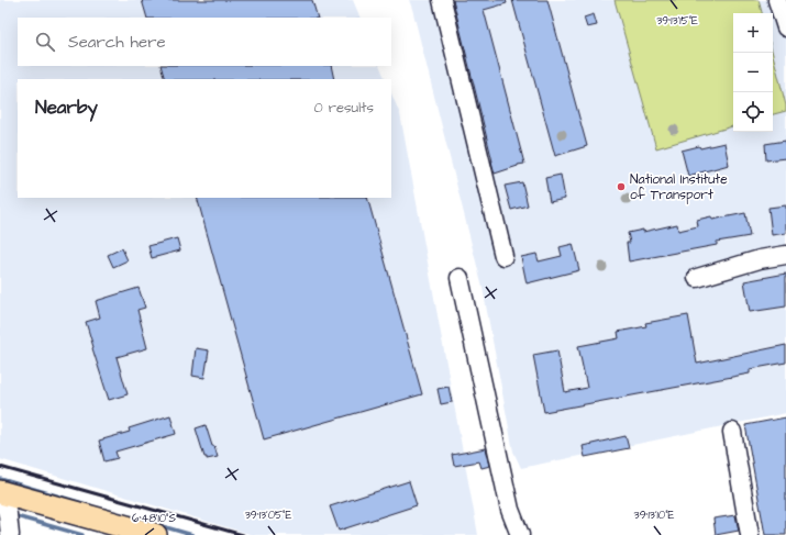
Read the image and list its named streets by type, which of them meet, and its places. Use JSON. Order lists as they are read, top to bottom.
{
  "places": ["National Institute of Transport"],
  "page": {
    "map_buttons": ["+", "−"],
    "search": "Search here",
    "heading": ["Nearby", "0 results"]
  },
  "coordinates": [
    "39°13'15\"E",
    "39°13'05\"E",
    "39°13'10\"E",
    "6°48'10\"S"
  ]
}
